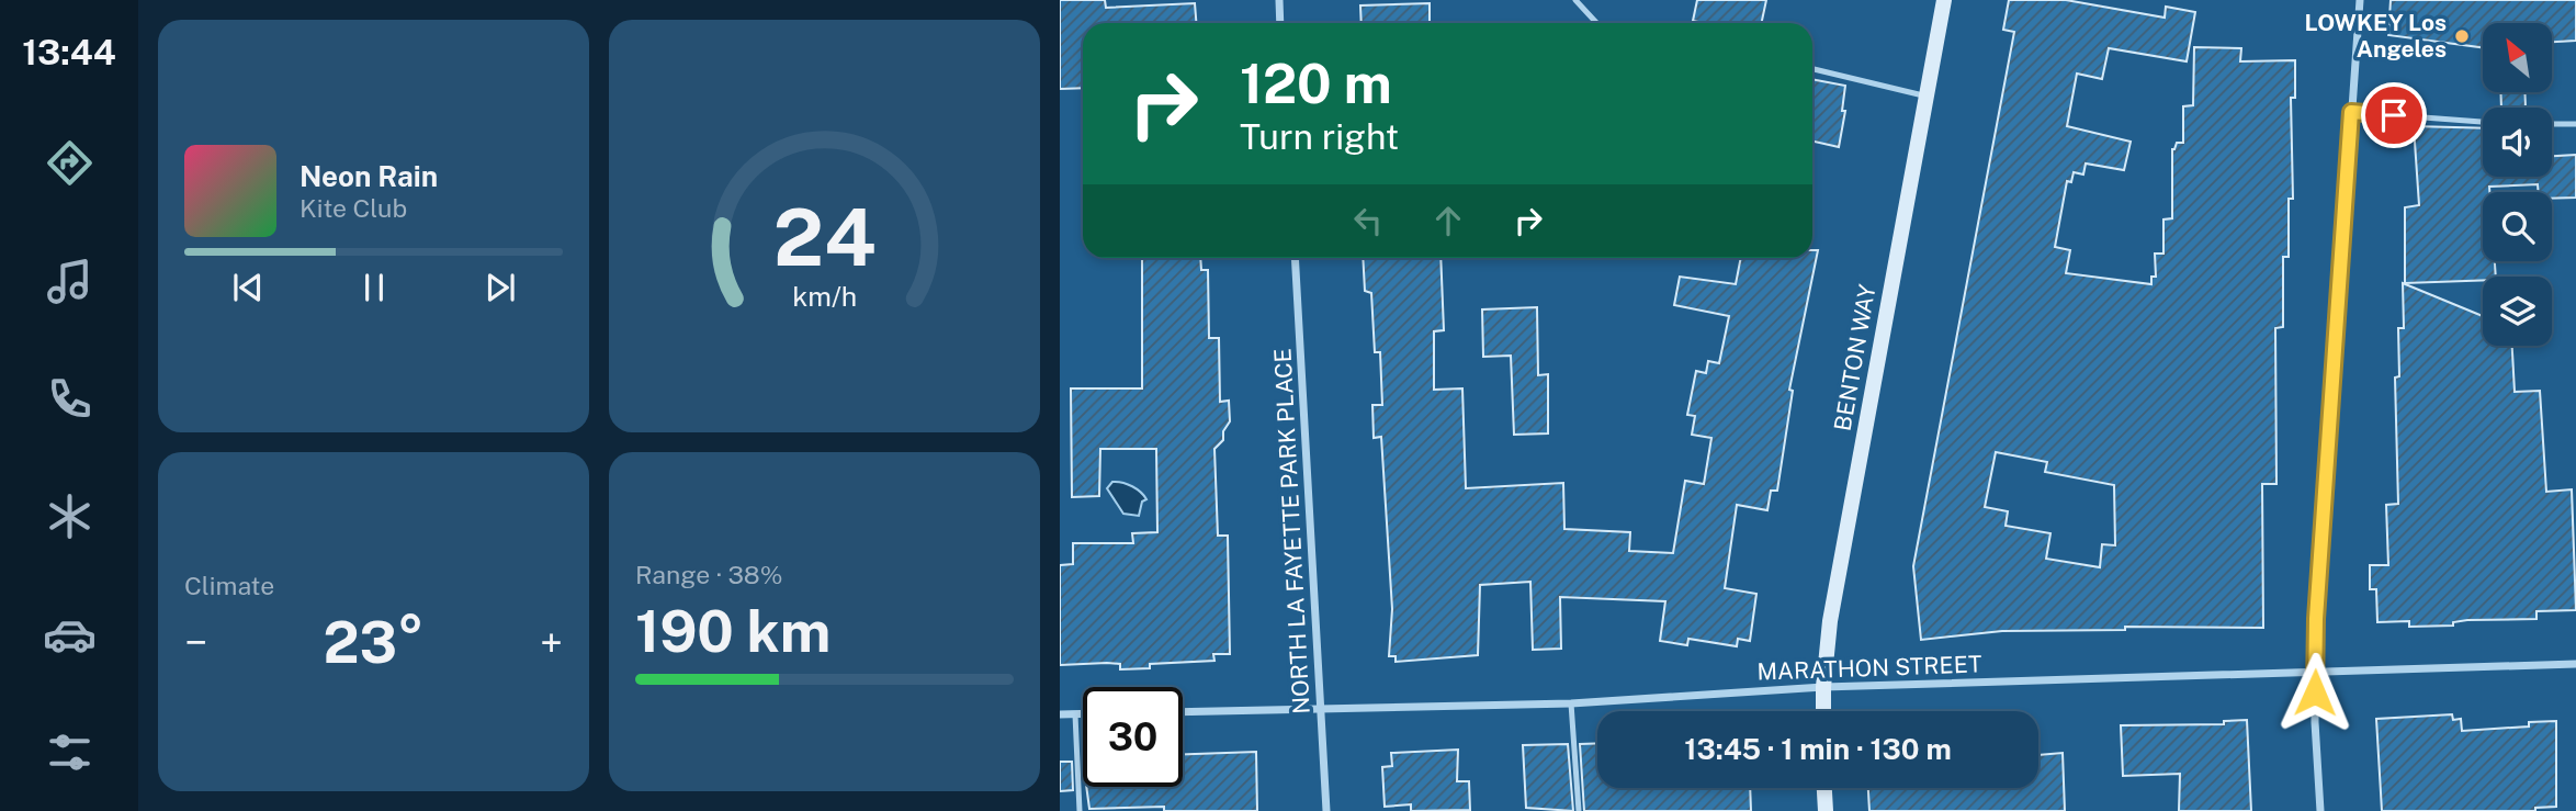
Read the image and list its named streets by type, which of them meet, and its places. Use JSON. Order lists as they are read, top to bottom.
{
  "streets": {
    "street": ["BENTON WAY", "NORTH LA FAYETTE PARK PLACE", "MARATHON STREET"]
  },
  "crossings": [
    ["BENTON WAY", "MARATHON STREET"],
    ["NORTH LA FAYETTE PARK PLACE", "MARATHON STREET"]
  ],
  "places": ["LOWKEY Los Angeles"],
  "north": "top left",
  "page": {
    "tabs": "13:44",
    "turn": ["120 m", "Turn right"],
    "song": ["Neon Rain", "Kite Club"],
    "tile": [
      "Climate",
      ["Range · 38%", "190 km"]
    ],
    "heat": ["−", "23°", "+"],
    "limit": "30",
    "trip": "13:45 · 1 min · 130 m",
    "gauge": ["24", "km/h"]
  }
}
